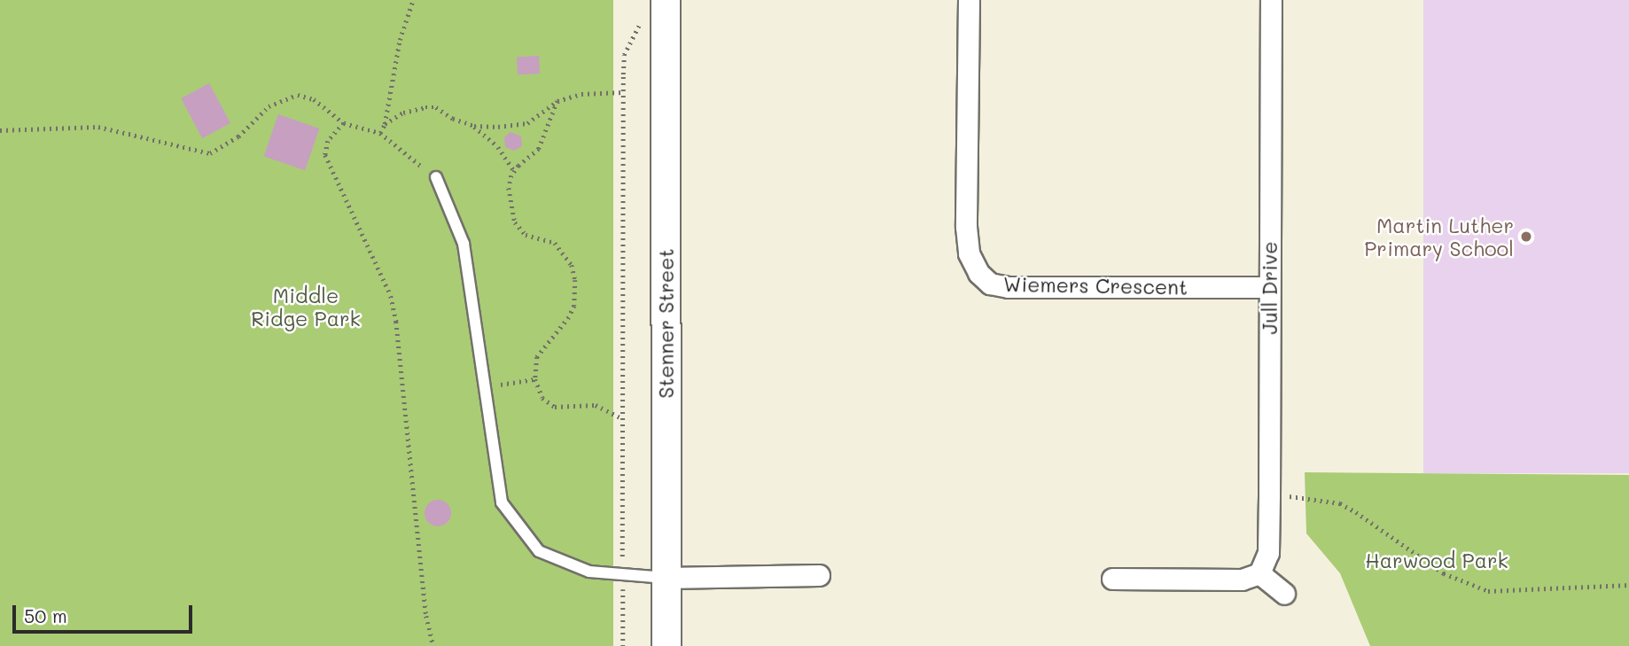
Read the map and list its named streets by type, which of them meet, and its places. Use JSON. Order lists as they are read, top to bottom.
{
  "streets": {
    "main road": ["Stenner Street"],
    "street": ["Wiemers Crescent", "Jull Drive"]
  },
  "crossings": [
    ["Wiemers Crescent", "Jull Drive"]
  ],
  "parks": ["Middle Ridge Park", "Harwood Park"],
  "places": ["Martin Luther Primary School"],
  "scale_bar": "50 m"
}
